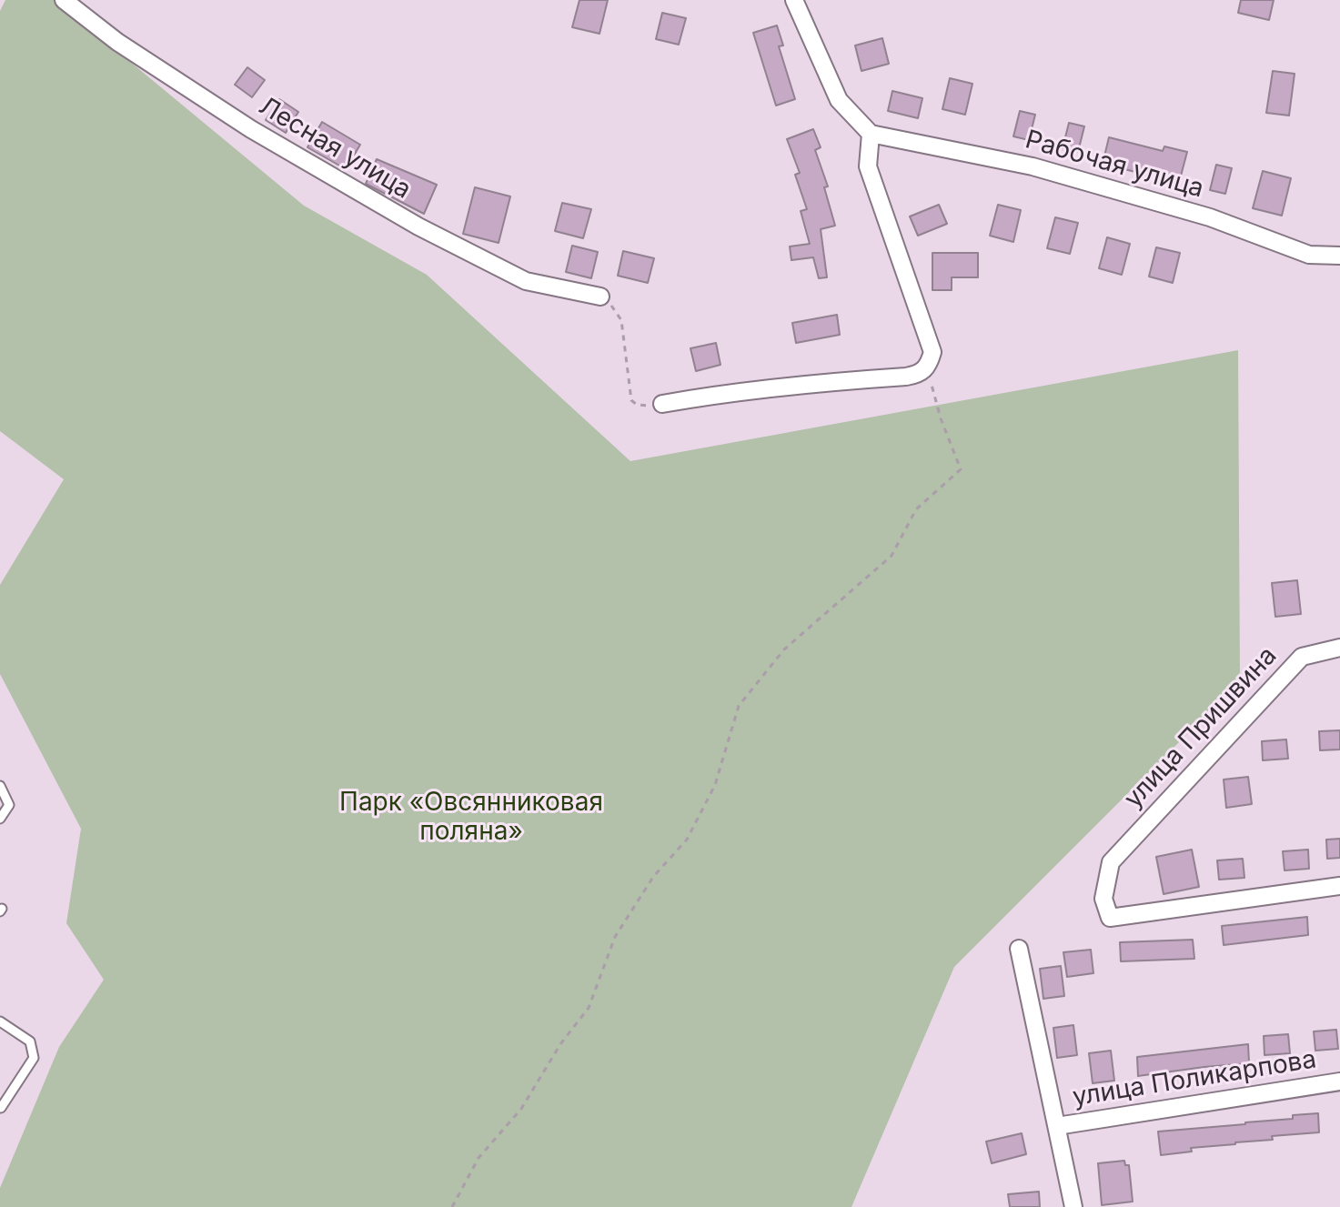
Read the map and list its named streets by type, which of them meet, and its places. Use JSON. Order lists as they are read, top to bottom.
{
  "streets": {
    "street": [
      "Лесная улица",
      "Рабочая улица",
      "улица Пришвина",
      "улица Поликарпова"
    ]
  },
  "parks": ["Парк «Овсянниковая поляна»"]
}
